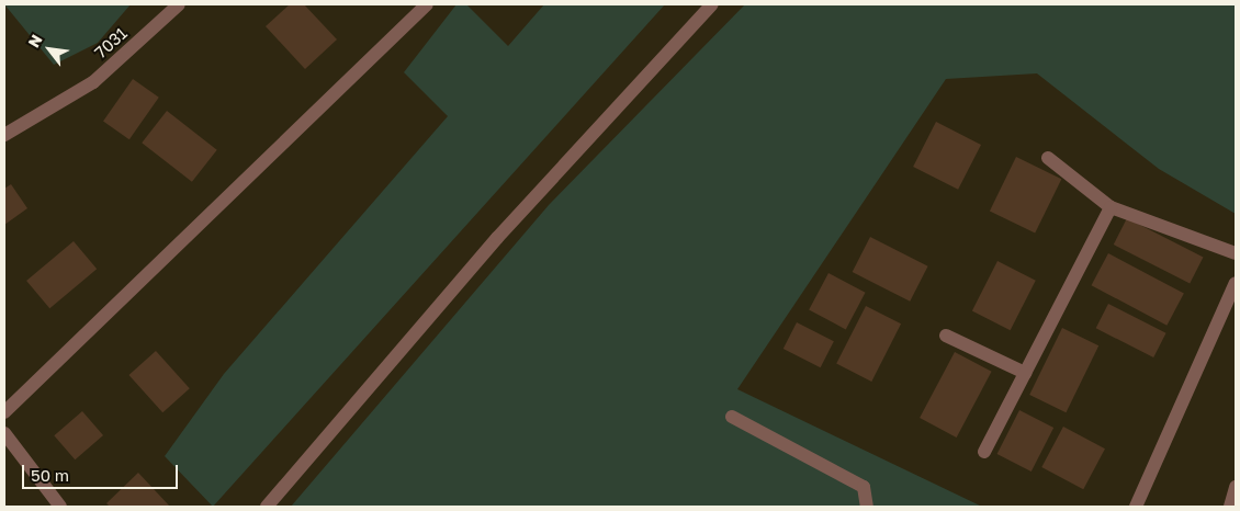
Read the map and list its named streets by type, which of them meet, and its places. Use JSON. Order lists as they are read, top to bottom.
{
  "streets": {
    "street": ["7031"]
  },
  "scale_bar": "50 m",
  "north": "top left"
}
